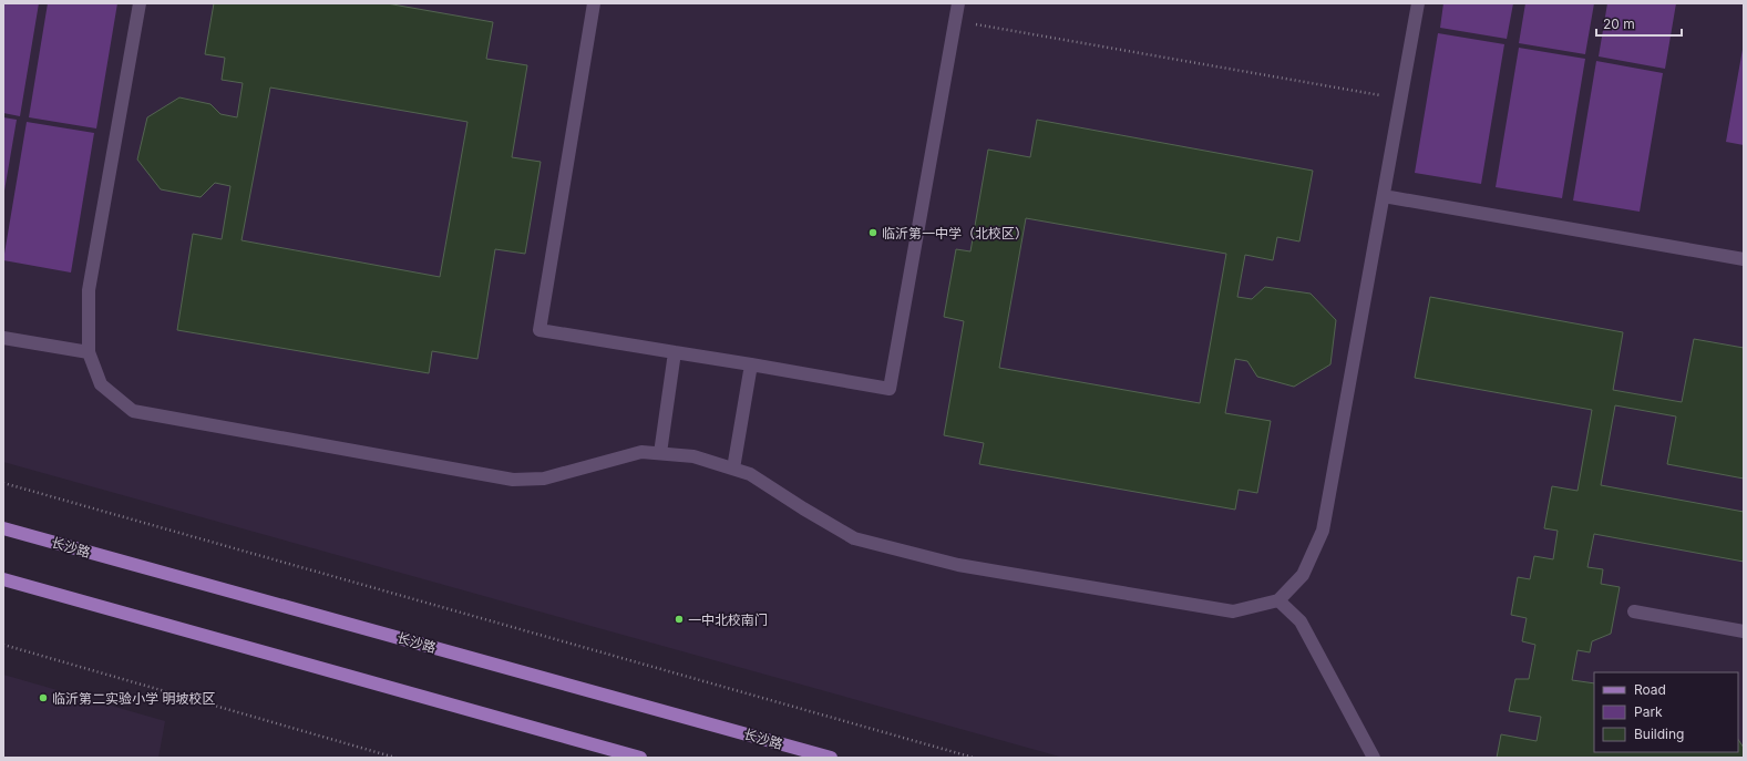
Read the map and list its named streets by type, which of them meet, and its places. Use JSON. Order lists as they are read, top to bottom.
{
  "streets": {
    "main road": ["长沙路"]
  },
  "places": ["临沂第一中学（北校区）", "一中北校南门", "临沂第二实验小学 明坡校区"],
  "legend": ["Road", "Park", "Building"],
  "scale_bar": "20 m"
}
